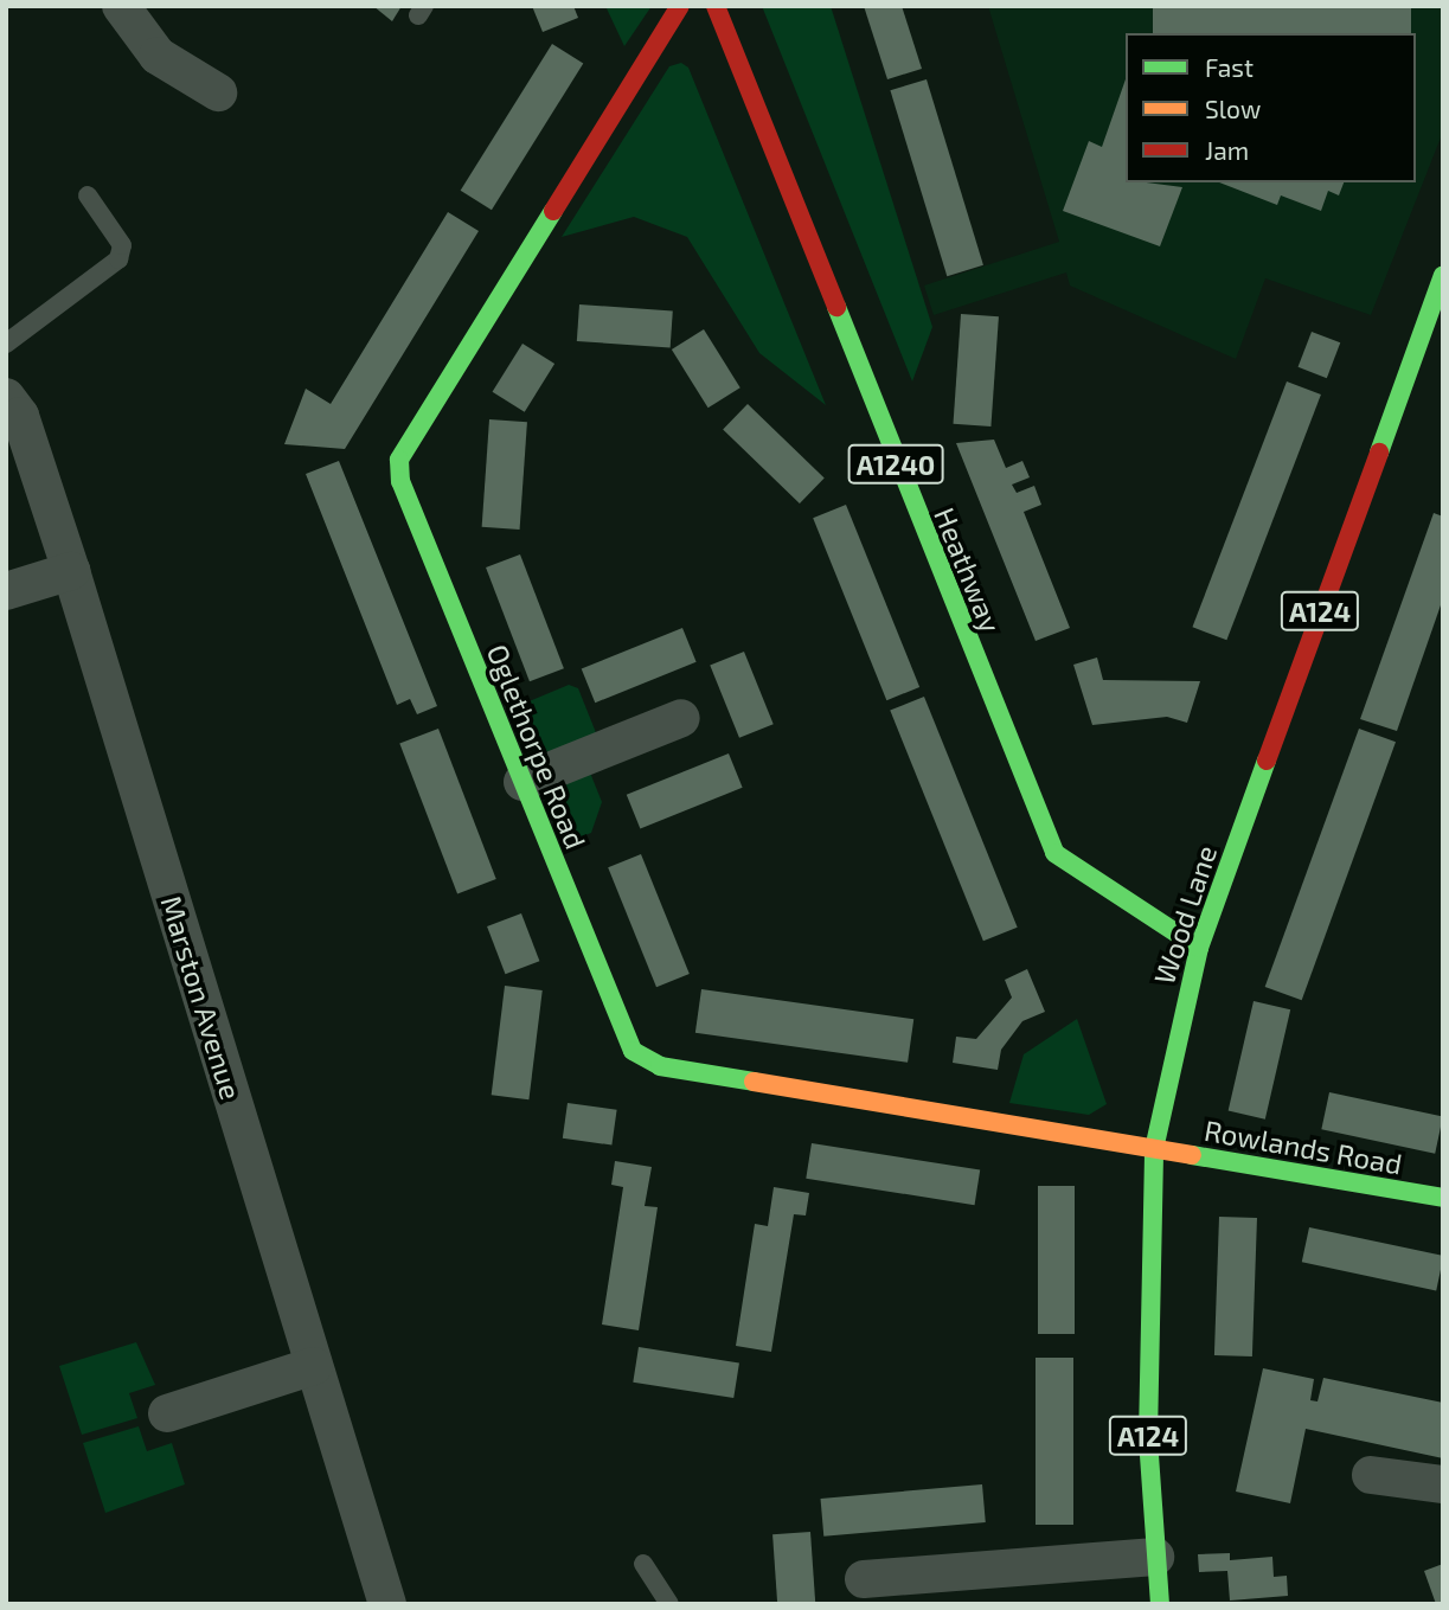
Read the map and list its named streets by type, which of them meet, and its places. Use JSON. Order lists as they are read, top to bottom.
{
  "streets": {
    "main road": [
      "A1240",
      "Heathway",
      "A124",
      "Oglethorpe Road",
      "Wood Lane",
      "Rowlands Road"
    ],
    "street": ["Marston Avenue"]
  },
  "crossings": [
    ["Heathway", "Wood Lane"],
    ["Oglethorpe Road", "Wood Lane"],
    ["Oglethorpe Road", "Rowlands Road"],
    ["Wood Lane", "Rowlands Road"]
  ],
  "legend": ["Fast", "Slow", "Jam"]
}
